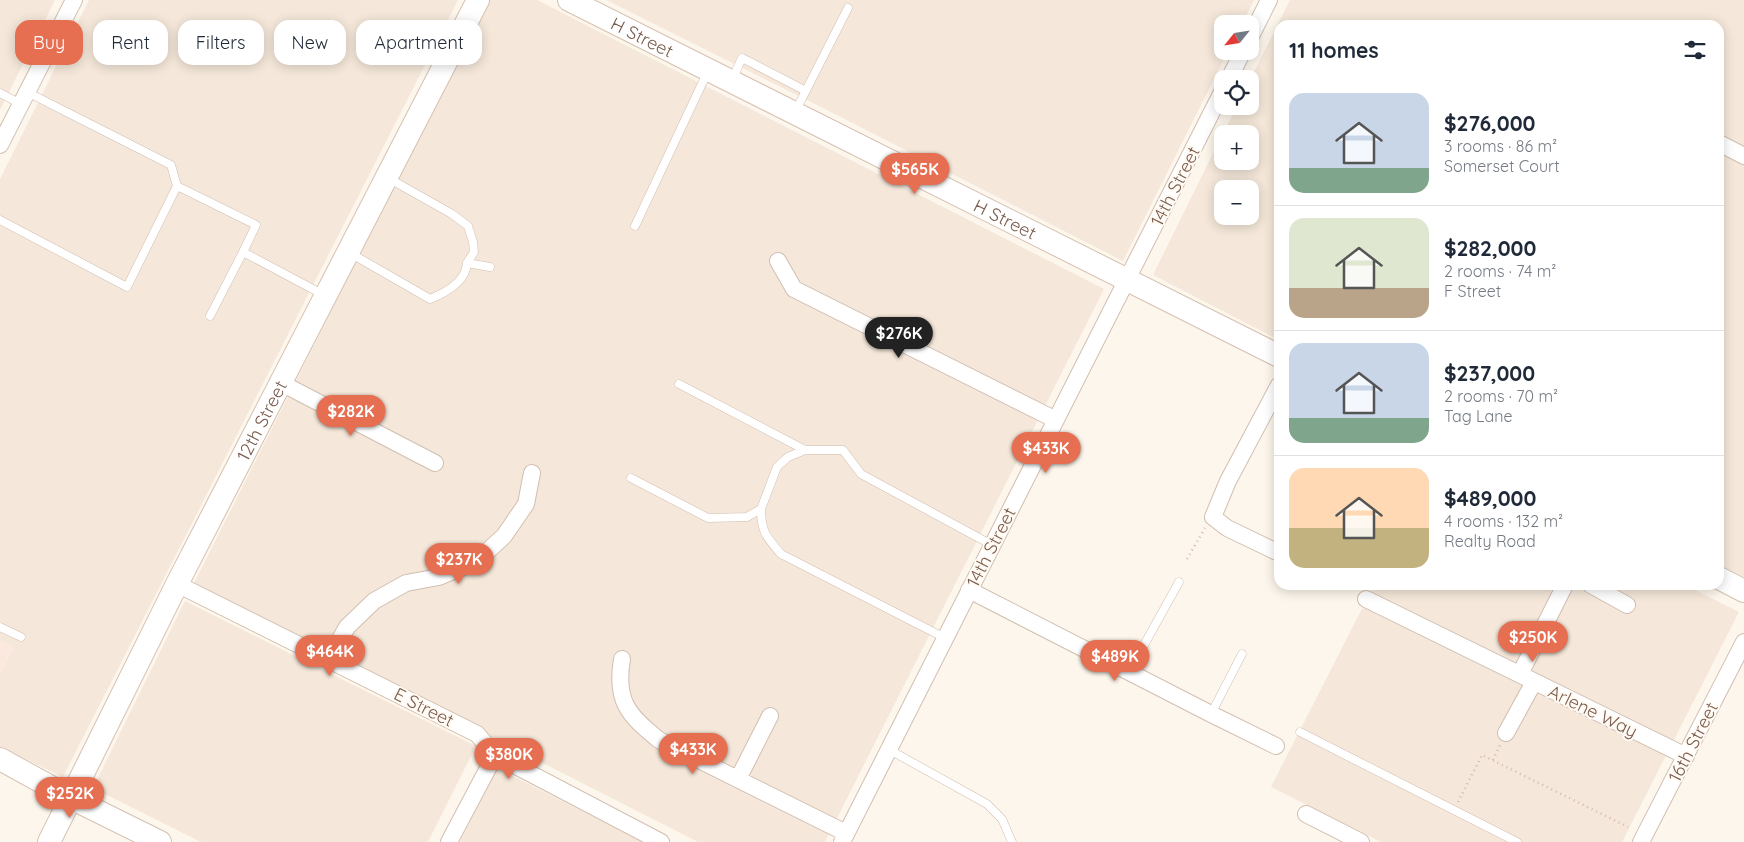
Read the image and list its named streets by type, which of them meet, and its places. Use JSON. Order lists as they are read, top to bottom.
{
  "streets": {
    "street": [
      "H Street",
      "14th Street",
      "12th Street",
      "E Street",
      "Arlene Way",
      "16th Street"
    ]
  },
  "crossings": [
    ["H Street", "14th Street"],
    ["12th Street", "E Street"],
    ["Arlene Way", "16th Street"]
  ],
  "north": "bottom left",
  "page": {
    "map_buttons": ["+", "−"],
    "chip": [
      "Buy",
      "Rent",
      "Filters",
      "New",
      "Apartment"
    ],
    "heading": "11 homes",
    "list": [
      {
        "name": "$276,000",
        "note": "3 rooms · 86 m² · Somerset Court"
      },
      {
        "name": "$282,000",
        "note": "2 rooms · 74 m² · F Street"
      },
      {
        "name": "$237,000",
        "note": "2 rooms · 70 m² · Tag Lane"
      },
      {
        "name": "$489,000",
        "note": "4 rooms · 132 m² · Realty Road"
      }
    ],
    "price": [
      "$565K",
      "$276K",
      "$282K",
      "$433K",
      "$237K",
      "$250K",
      "$464K",
      "$489K",
      "$433K",
      "$380K",
      "$252K"
    ]
  }
}
